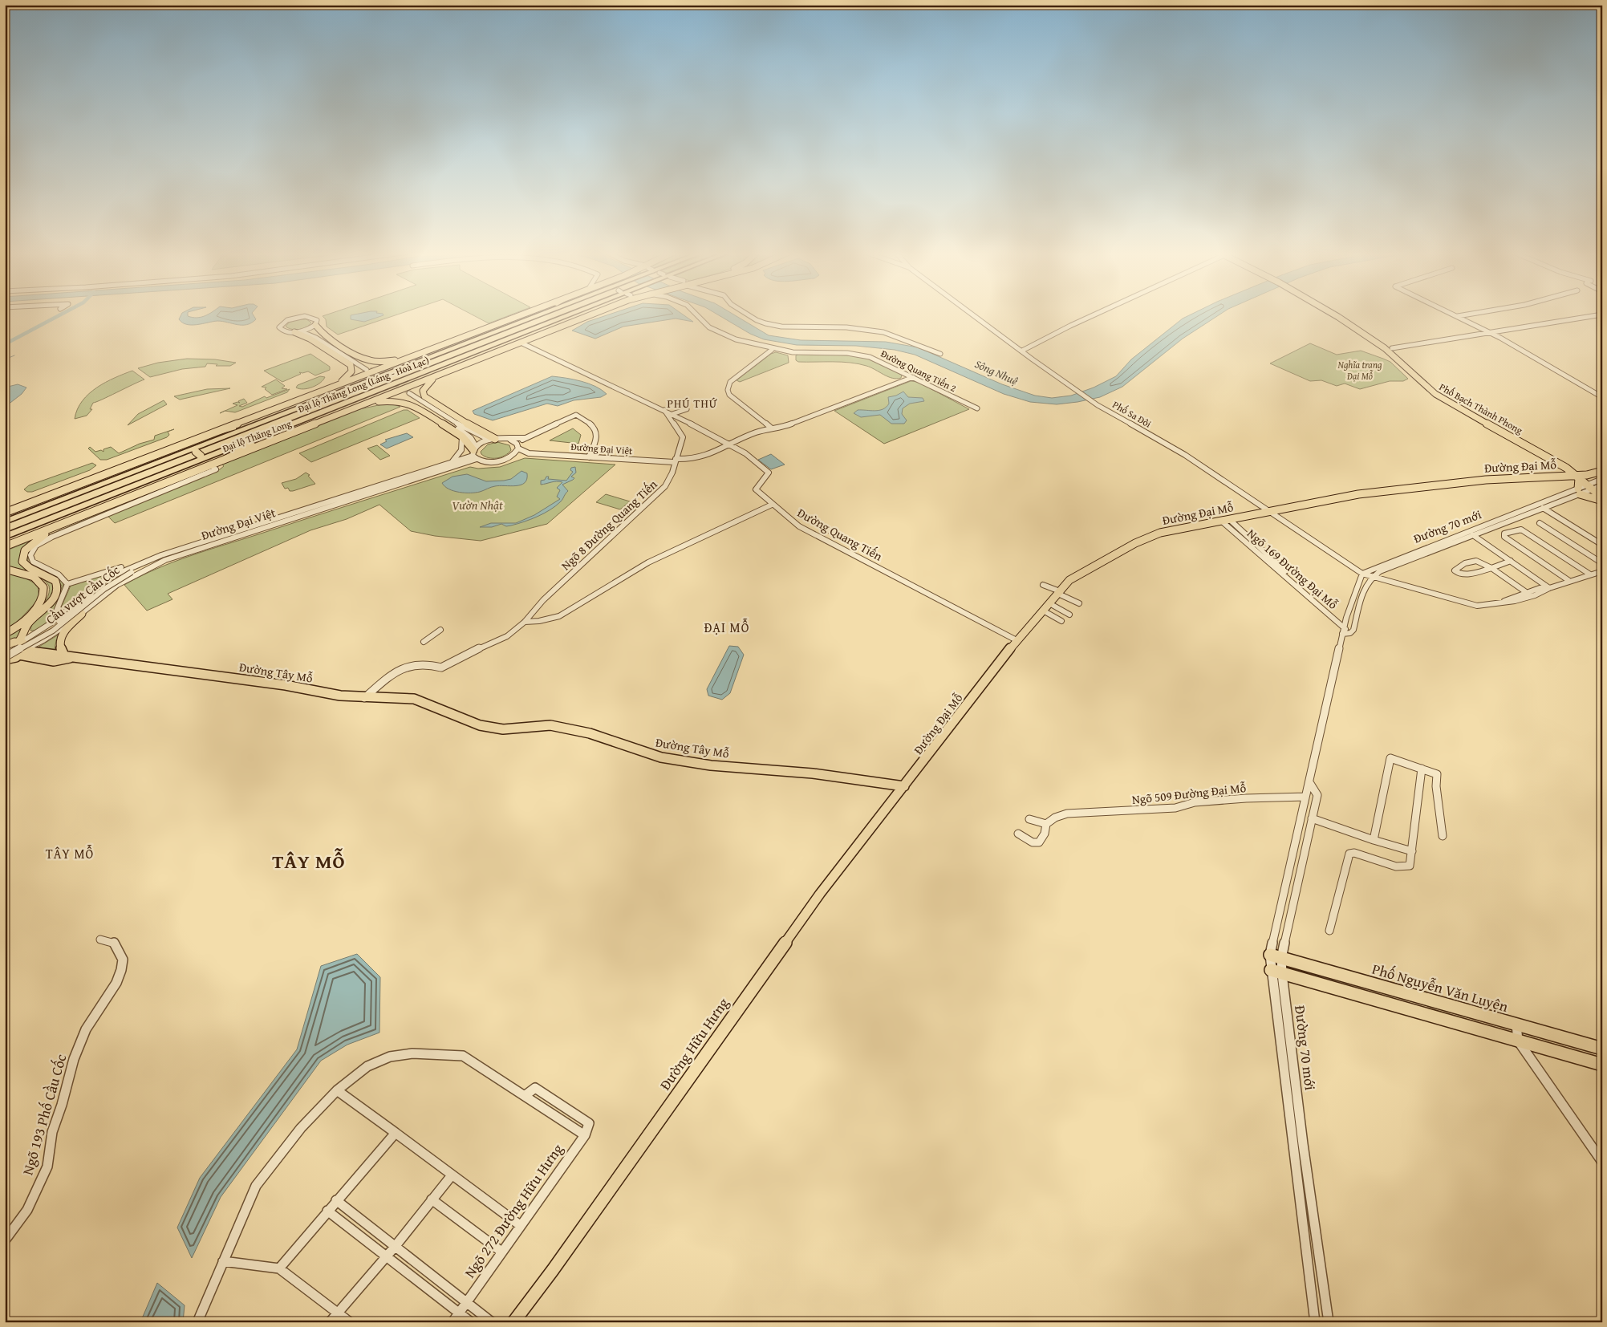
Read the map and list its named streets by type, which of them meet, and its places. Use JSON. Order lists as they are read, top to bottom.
{
  "streets": {
    "highway": ["Đại lộ Thăng Long (Láng - Hoà Lạc)"],
    "main road": [
      "Phố Bạch Thành Phong",
      "Đại lộ Thăng Long",
      "Đường Đại Mỗ",
      "Đường Tây Mỗ",
      "Phố Nguyễn Văn Luyện",
      "Đường Hữu Hưng"
    ],
    "street": [
      "Đường Quang Tiến 2",
      "Phố Sa Đôi",
      "Đường Đại Việt",
      "Ngõ 8 Đường Quang Tiến",
      "Đường 70 mới",
      "Đường Quang Tiến",
      "Ngõ 169 Đường Đại Mỗ",
      "Cầu vượt Cầu Cốc",
      "Ngõ 509 Đường Đại Mỗ",
      "Ngõ 193 Phố Cầu Cốc",
      "Ngõ 272 Đường Hữu Hưng"
    ]
  },
  "crossings": [
    ["Đường Quang Tiến 2", "Đường Đại Việt"],
    ["Phố Bạch Thành Phong", "Đường Đại Mỗ"],
    ["Phố Sa Đôi", "Đường Đại Mỗ"],
    ["Phố Sa Đôi", "Đường 70 mới"],
    ["Đại lộ Thăng Long", "Đường Quang Tiến"],
    ["Đường Đại Việt", "Ngõ 8 Đường Quang Tiến"],
    ["Đường Đại Việt", "Đường Quang Tiến"],
    ["Đường Đại Việt", "Cầu vượt Cầu Cốc"],
    ["Đường Đại Việt", "Đường Tây Mỗ"],
    ["Đường Đại Mỗ", "Đường Quang Tiến"],
    ["Đường Đại Mỗ", "Ngõ 169 Đường Đại Mỗ"],
    ["Đường Đại Mỗ", "Đường Tây Mỗ"],
    ["Đường Đại Mỗ", "Đường Hữu Hưng"],
    ["Ngõ 8 Đường Quang Tiến", "Đường Quang Tiến"],
    ["Ngõ 8 Đường Quang Tiến", "Đường Tây Mỗ"],
    ["Đường 70 mới", "Phố Nguyễn Văn Luyện"],
    ["Đường Tây Mỗ", "Đường Hữu Hưng"]
  ],
  "districts": [
    "PHÚ THỨ",
    "ĐẠI MỖ",
    "TÂY MỖ",
    "TÂY MỖ"
  ],
  "water": ["Sông Nhuệ"],
  "parks": ["Nghĩa trang Đại Mỗ", "Vườn Nhật"]
}
